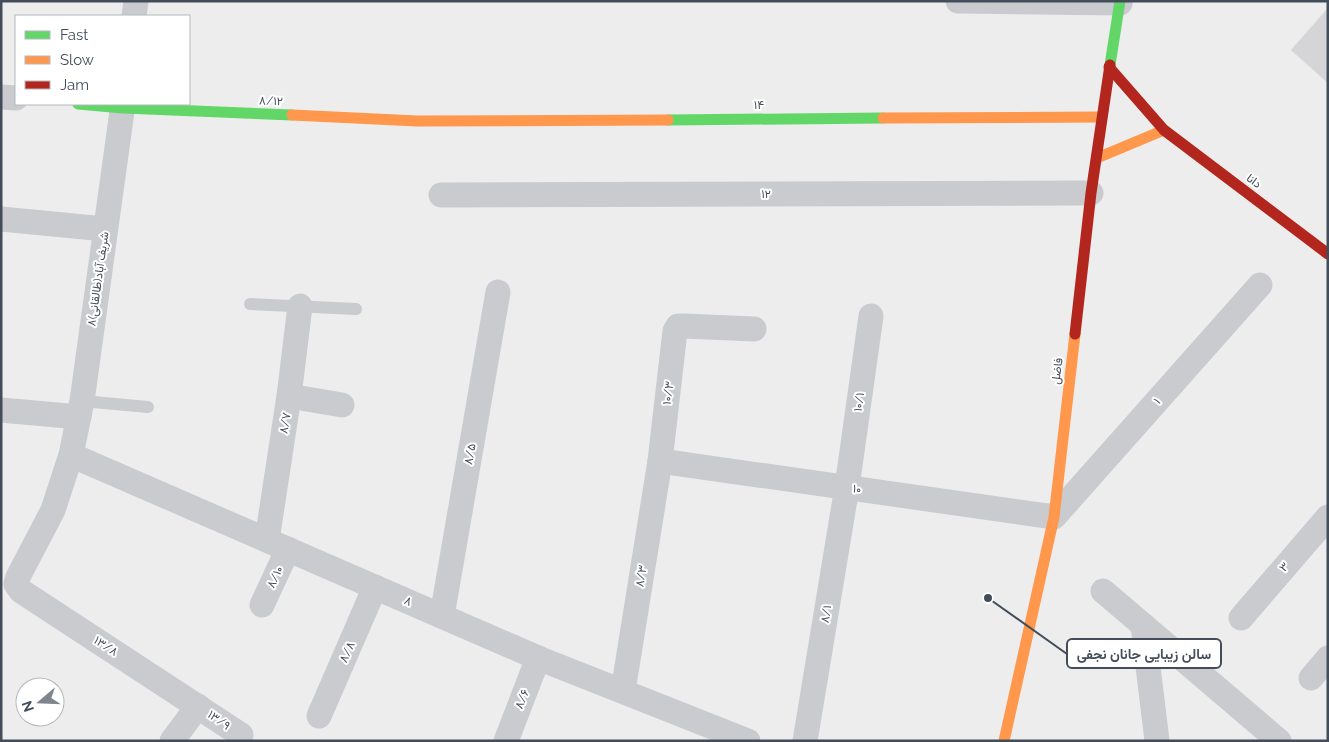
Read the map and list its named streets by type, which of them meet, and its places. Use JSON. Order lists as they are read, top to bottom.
{
  "streets": {
    "street": [
      "۸/۱۲",
      "۱۴",
      "دانا",
      "۱۲",
      "۸شریف آباد(طالقانی)",
      "فاضل",
      "۱۰/۳",
      "۱",
      "۱۰/۱",
      "۸/۷",
      "۸/۵",
      "۱۰",
      "۳",
      "۸/۳",
      "۸/۱۰",
      "۸",
      "۸/۱",
      "۱۳/۸",
      "۸/۸",
      "۸/۶",
      "۱۳/۹"
    ]
  },
  "crossings": [
    ["۸/۱۲", "۱۴"],
    ["۸/۱۲", "۸شریف آباد(طالقانی)"],
    ["۱۴", "فاضل"],
    ["دانا", "فاضل"],
    ["۱۲", "فاضل"],
    ["۸شریف آباد(طالقانی)", "۸"],
    ["۸شریف آباد(طالقانی)", "۱۳/۸"],
    ["فاضل", "۱"],
    ["فاضل", "۱۰"],
    ["۱۰/۳", "۱۰"],
    ["۱۰/۳", "۸/۳"],
    ["۱", "۱۰"],
    ["۱۰/۱", "۱۰"],
    ["۱۰/۱", "۸/۱"],
    ["۸/۷", "۸/۱۰"],
    ["۸/۷", "۸"],
    ["۸/۵", "۸"],
    ["۱۰", "۸/۳"],
    ["۱۰", "۸/۱"],
    ["۸/۳", "۸"],
    ["۸/۱۰", "۸"],
    ["۸", "۸/۸"],
    ["۸", "۸/۶"],
    ["۱۳/۸", "۱۳/۹"]
  ],
  "places": ["سالن زیبایی جانان نجفی"],
  "legend": ["Fast", "Slow", "Jam"],
  "north": "left"
}
